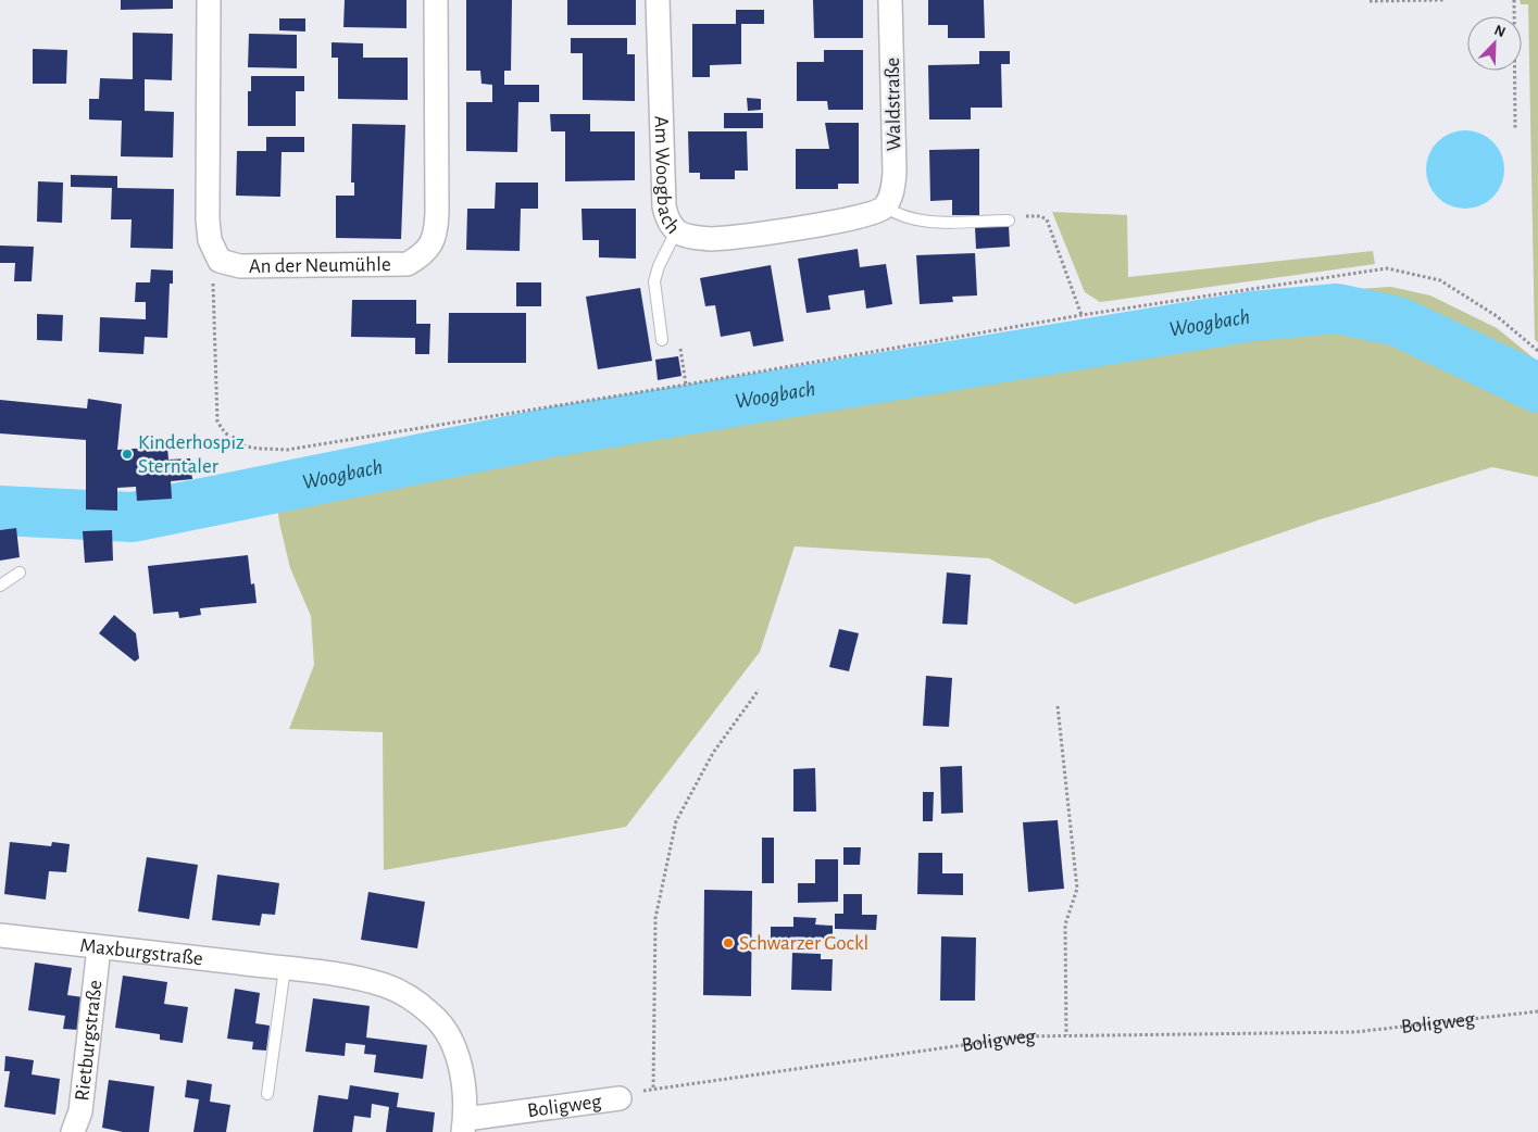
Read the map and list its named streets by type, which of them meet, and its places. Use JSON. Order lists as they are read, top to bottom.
{
  "streets": {
    "street": [
      "Waldstraße",
      "Am Woogbach",
      "An der Neumühle",
      "Maxburgstraße",
      "Boligweg",
      "Rietburgstraße"
    ]
  },
  "crossings": [
    ["Waldstraße", "Am Woogbach"],
    ["Maxburgstraße", "Boligweg"],
    ["Maxburgstraße", "Rietburgstraße"]
  ],
  "water": ["Woogbach"],
  "places": ["Kinderhospiz Sterntaler", "Schwarzer Gockl"],
  "north": "top right"
}
